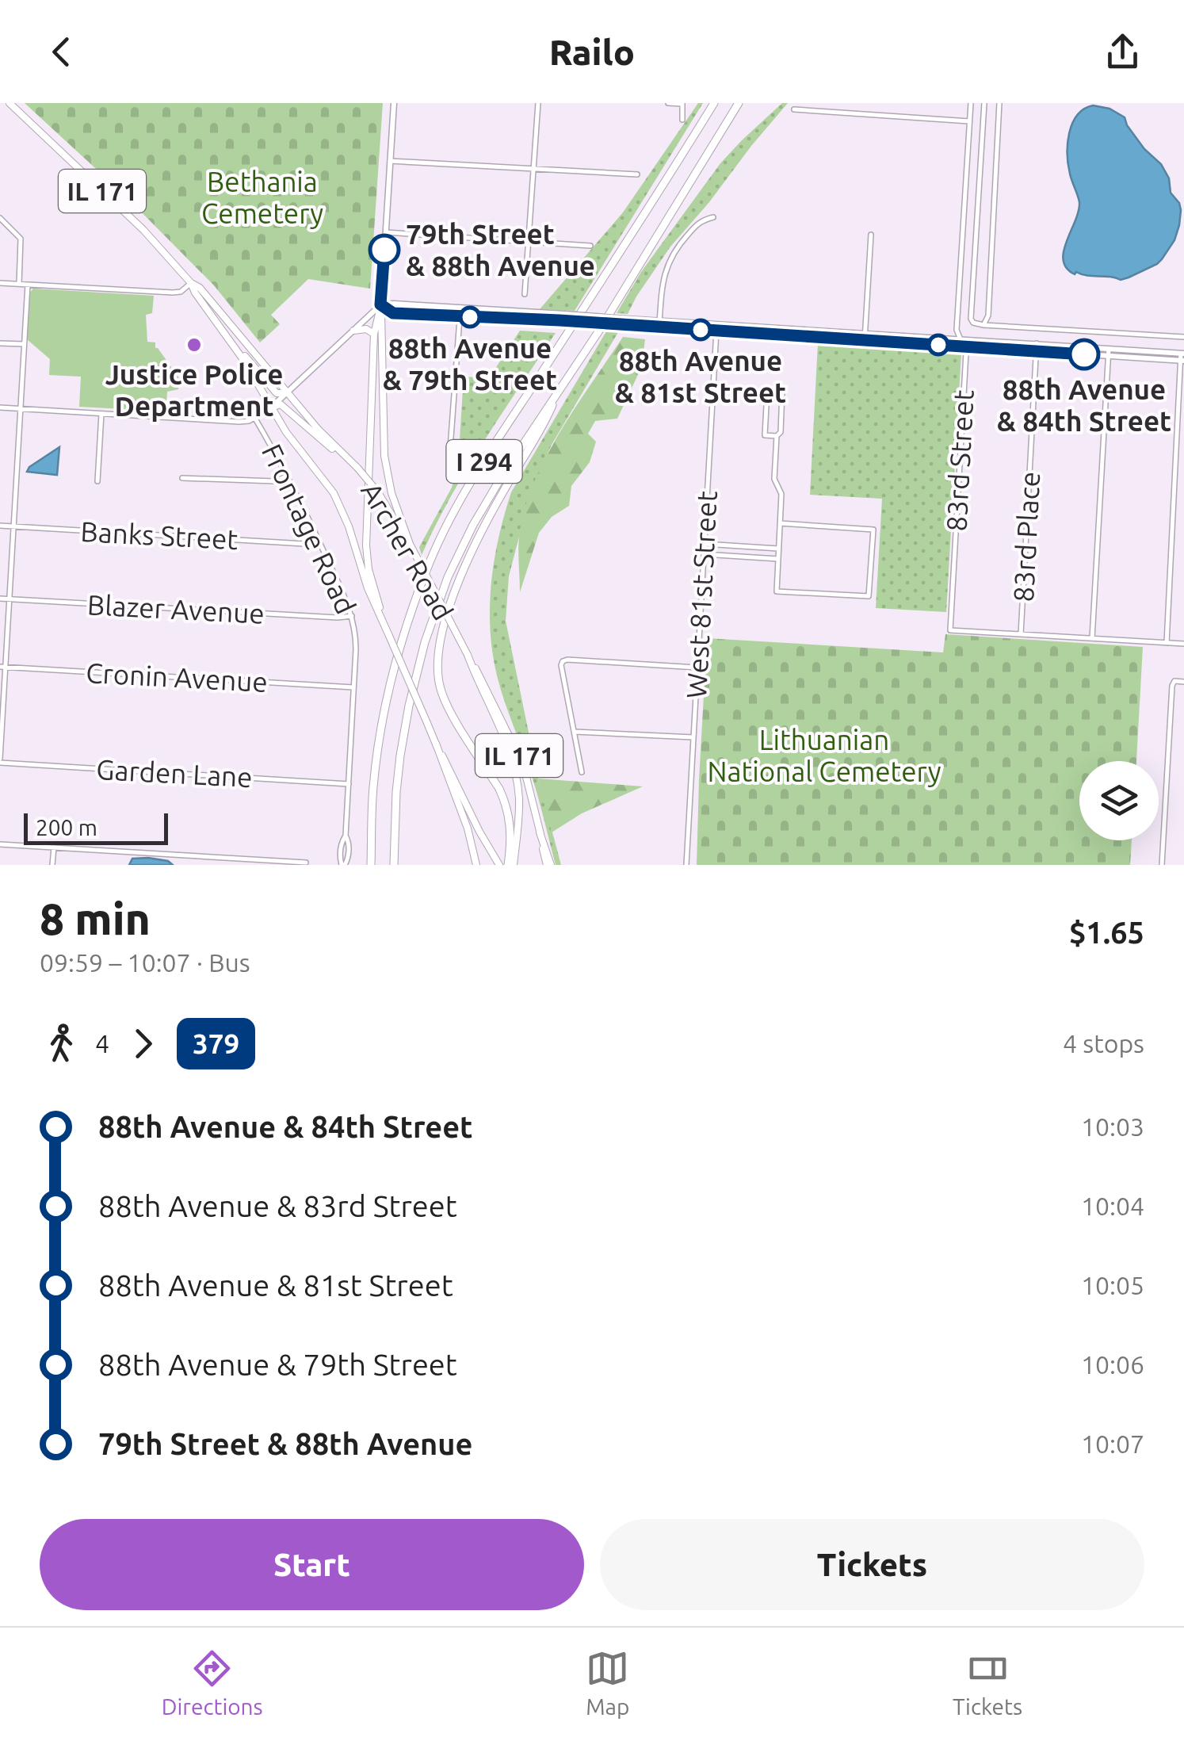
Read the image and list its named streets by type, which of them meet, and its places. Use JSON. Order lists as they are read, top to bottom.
{
  "streets": {
    "highway": ["I 294"],
    "main road": ["IL 171", "Archer Road"],
    "street": [
      "83rd Street",
      "Frontage Road",
      "Banks Street",
      "83rd Place",
      "West 81st Street",
      "Blazer Avenue",
      "Cronin Avenue",
      "Garden Lane"
    ]
  },
  "crossings": [
    ["IL 171", "Archer Road"],
    ["83rd Street", "83rd Place"],
    ["Frontage Road", "Banks Street"],
    ["Frontage Road", "Blazer Avenue"],
    ["Frontage Road", "Cronin Avenue"],
    ["Frontage Road", "Garden Lane"]
  ],
  "parks": ["Bethania Cemetery", "Lithuanian National Cemetery"],
  "places": [
    "79th Street & 88th Avenue",
    "88th Avenue & 79th Street",
    "88th Avenue & 81st Street",
    "Justice Police Department",
    "88th Avenue & 84th Street"
  ],
  "lines": ["bus line 379"],
  "scale_bar": "200 m",
  "page": {
    "header": "Railo",
    "scale": "200 m",
    "heading": ["8 min", "09:59 – 10:07 · Bus", "$1.65"],
    "legs": ["4", "379", "4 stops"],
    "list": [
      {
        "name": "88th Avenue & 84th Street",
        "value": "10:03"
      },
      {
        "name": "88th Avenue & 83rd Street",
        "value": "10:04"
      },
      {
        "name": "88th Avenue & 81st Street",
        "value": "10:05"
      },
      {
        "name": "88th Avenue & 79th Street",
        "value": "10:06"
      },
      {
        "name": "79th Street & 88th Avenue",
        "value": "10:07"
      }
    ],
    "buttons": ["Start", "Tickets"],
    "tabs": ["Directions", "Map", "Tickets"]
  }
}
